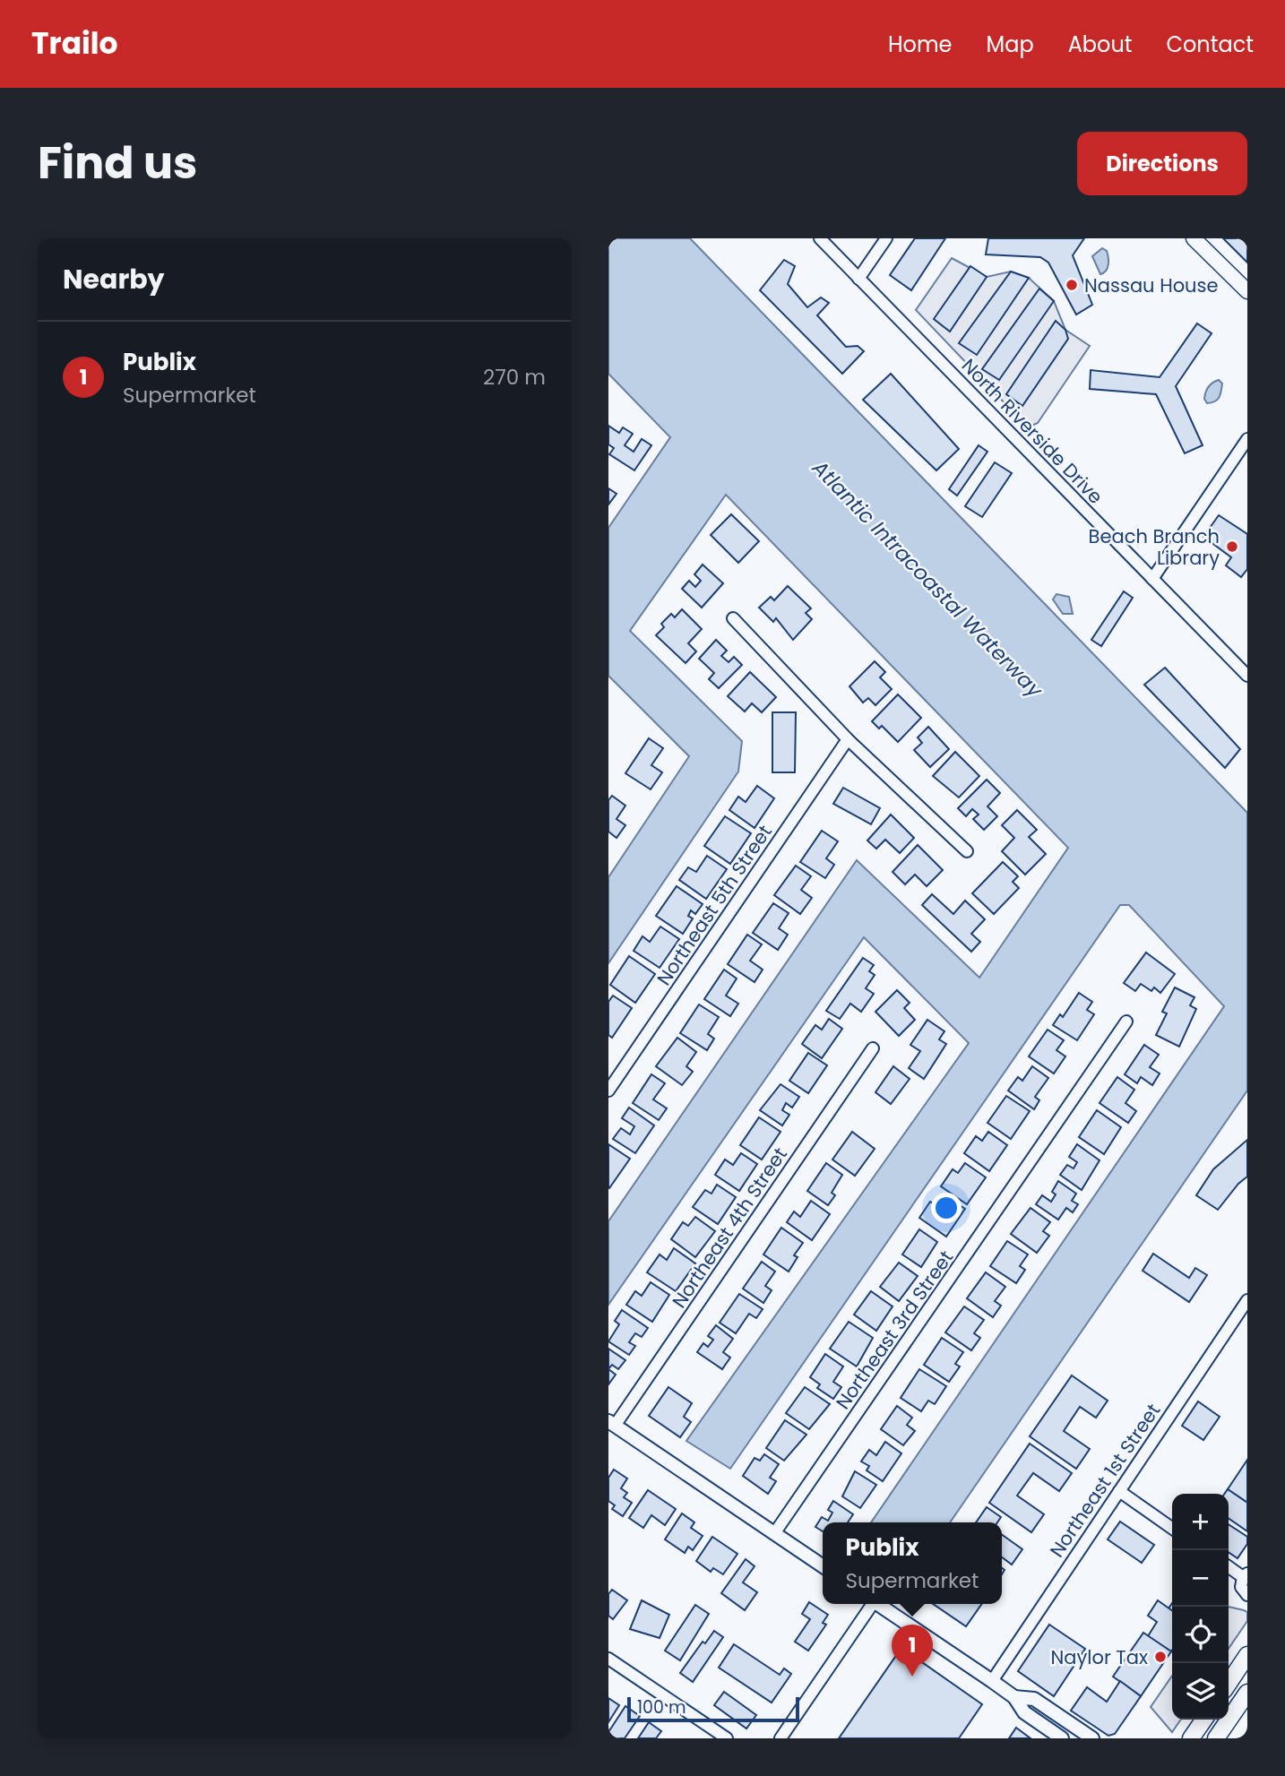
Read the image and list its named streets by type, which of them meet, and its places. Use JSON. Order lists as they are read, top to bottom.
{
  "streets": {
    "street": [
      "North Riverside Drive",
      "Northeast 5th Street",
      "Northeast 4th Street",
      "Northeast 3rd Street",
      "Northeast 1st Street"
    ]
  },
  "water": ["Atlantic Intracoastal Waterway"],
  "places": ["Nassau House", "Beach Branch Library", "Naylor Tax"],
  "scale_bar": "100 m",
  "page": {
    "header": "Trailo",
    "nav": [
      "Home",
      "Map",
      "About",
      "Contact"
    ],
    "title": "Find us",
    "buttons": "Directions",
    "heading": "Nearby",
    "list": [
      {
        "mark": "1",
        "name": "Publix",
        "note": "Supermarket",
        "value": "270 m"
      }
    ],
    "map_buttons": ["+", "−"],
    "popup": ["Publix", "Supermarket"],
    "pins": "1",
    "scale": "100 m"
  }
}
